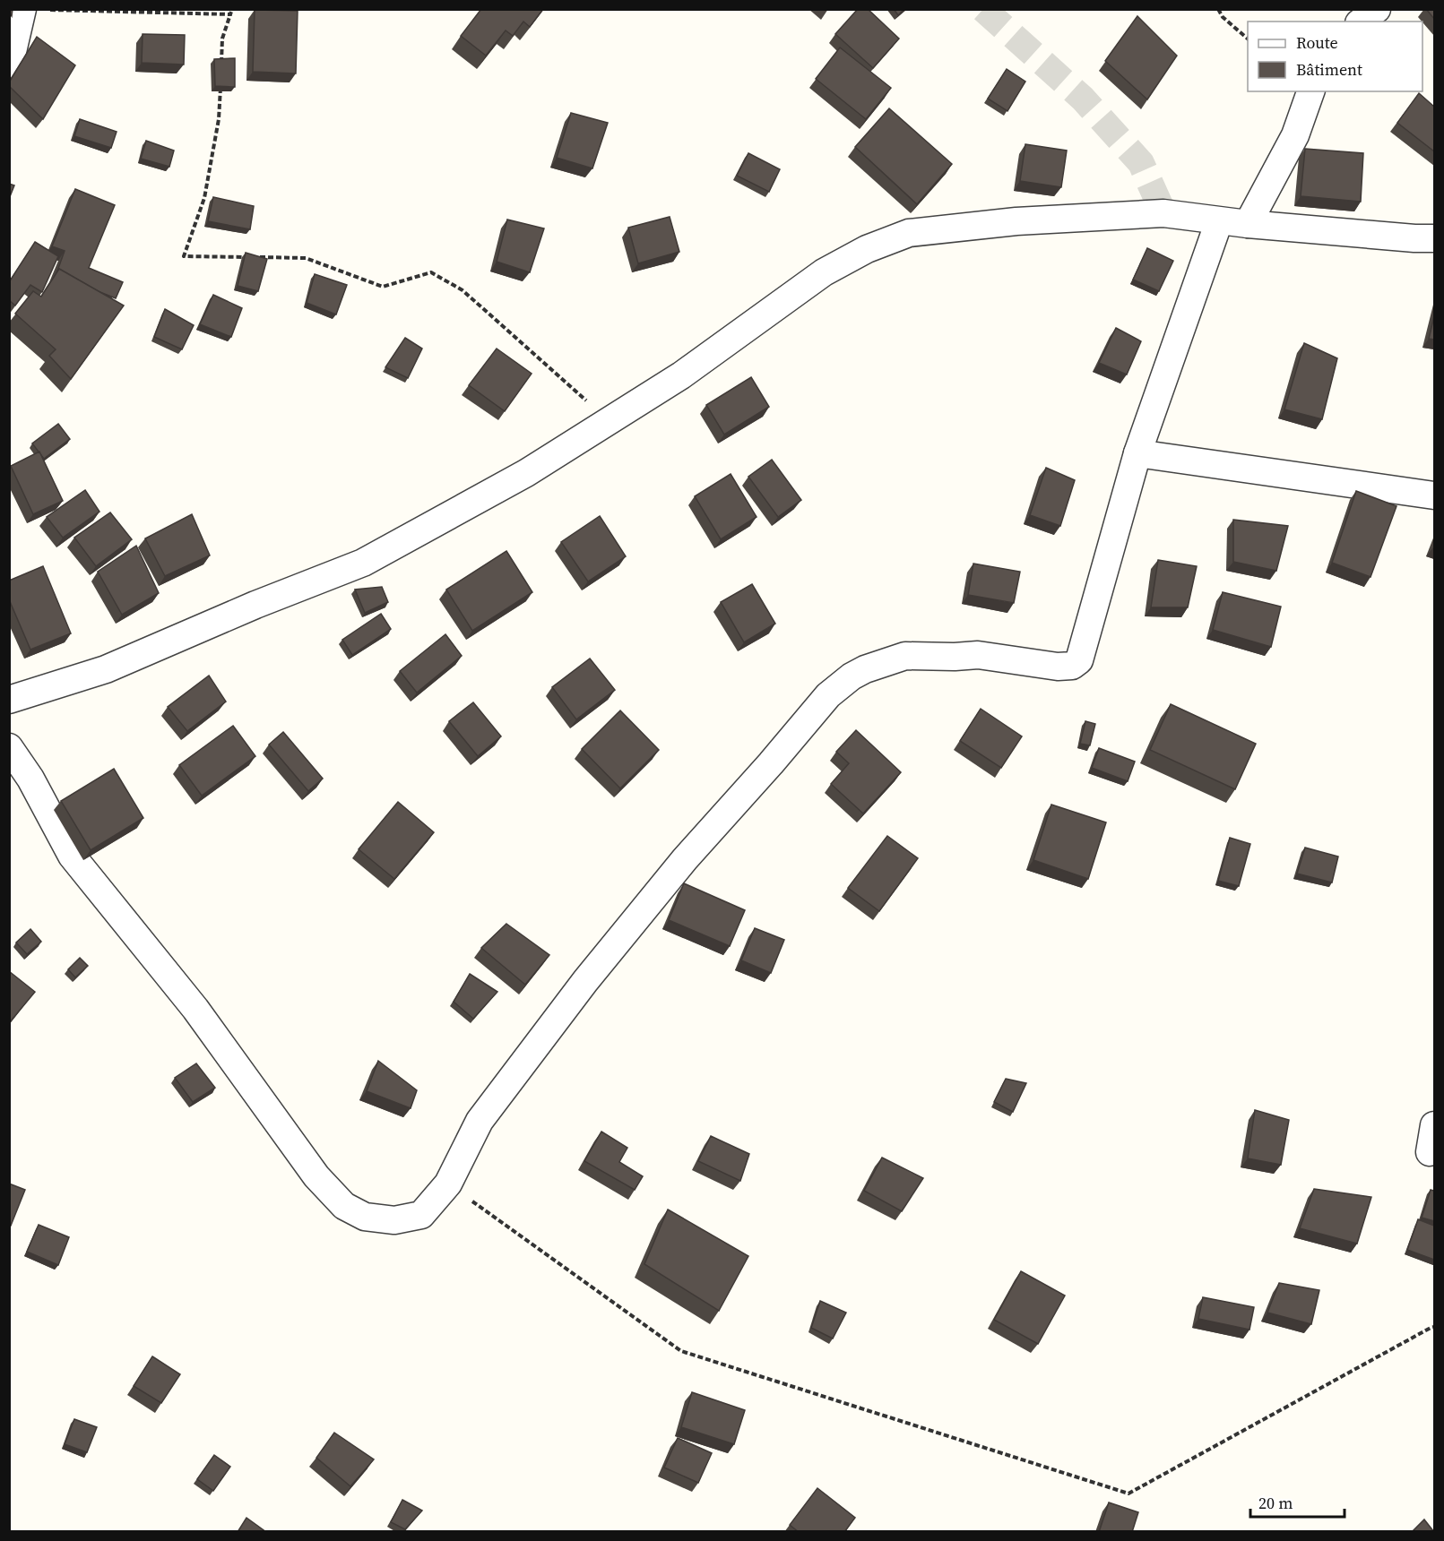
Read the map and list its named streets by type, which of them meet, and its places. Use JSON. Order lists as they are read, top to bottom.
{
  "legend": ["Route", "Bâtiment"],
  "scale_bar": "20 m"
}
